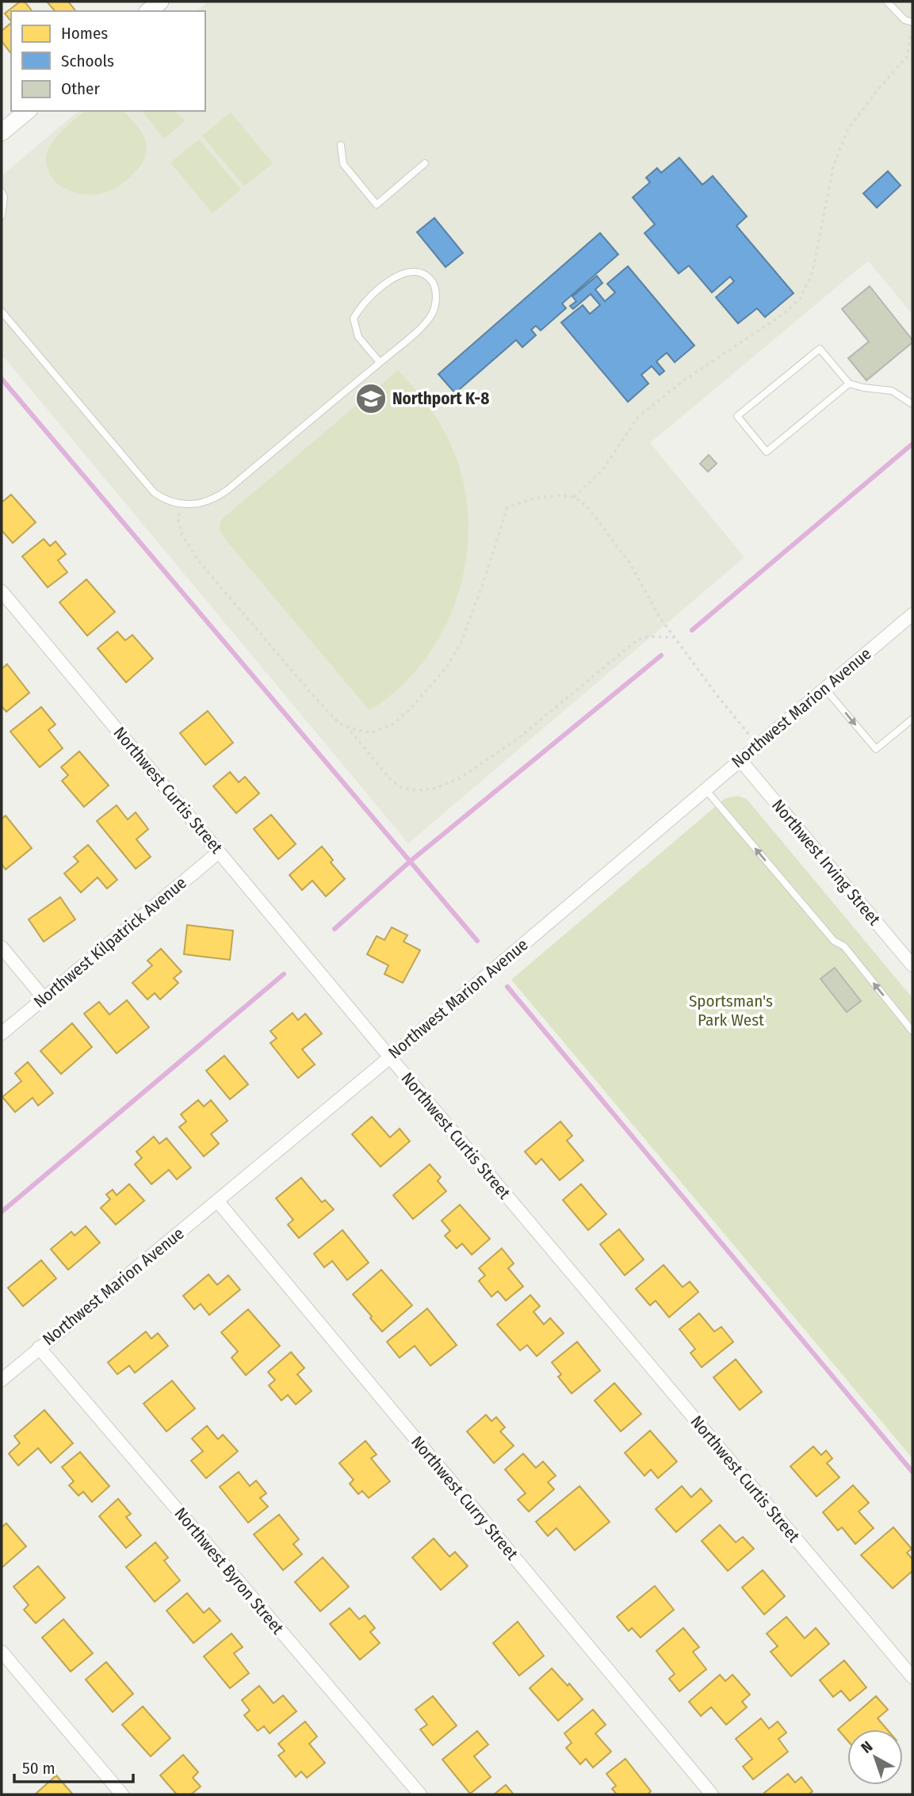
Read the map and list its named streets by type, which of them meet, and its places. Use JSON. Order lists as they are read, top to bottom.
{
  "streets": {
    "street": [
      "Northwest Marion Avenue",
      "Northwest Curtis Street",
      "Northwest Irving Street",
      "Northwest Kilpatrick Avenue",
      "Northwest Curry Street",
      "Northwest Byron Street"
    ]
  },
  "crossings": [
    ["Northwest Marion Avenue", "Northwest Curtis Street"],
    ["Northwest Marion Avenue", "Northwest Irving Street"],
    ["Northwest Marion Avenue", "Northwest Curry Street"],
    ["Northwest Marion Avenue", "Northwest Byron Street"],
    ["Northwest Curtis Street", "Northwest Kilpatrick Avenue"]
  ],
  "parks": ["Sportsman's Park West"],
  "places": {
    "school or university": ["Northport K-8"]
  },
  "legend": ["Homes", "Schools", "Other"],
  "scale_bar": "50 m",
  "north": "top left"
}
